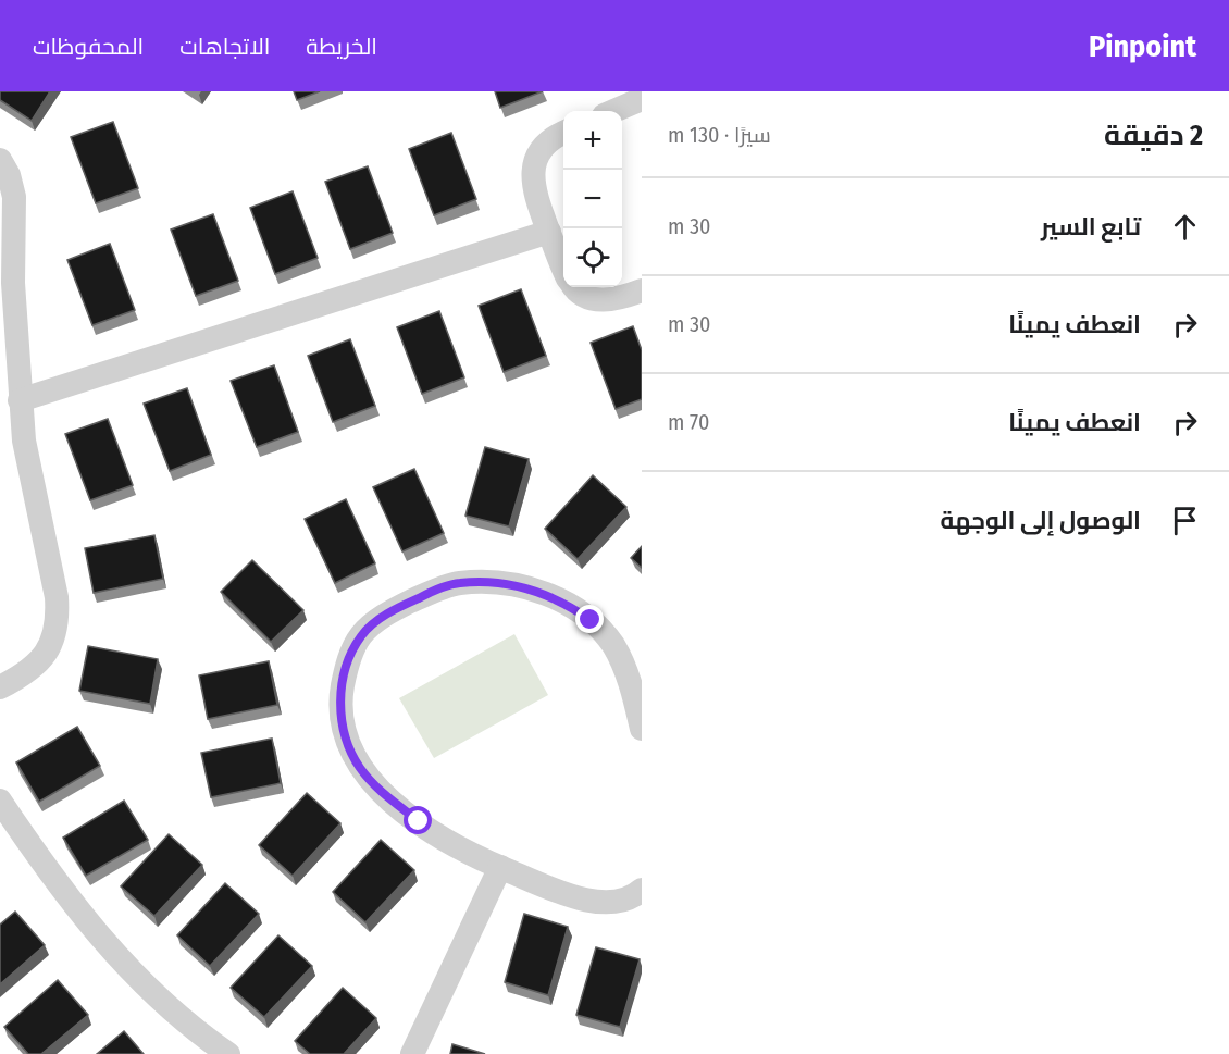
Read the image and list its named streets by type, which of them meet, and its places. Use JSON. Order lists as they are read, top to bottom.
{
  "page": {
    "header": "Pinpoint",
    "nav": ["الخريطة", "الاتجاهات", "المحفوظات"],
    "heading": ["2 دقيقة", "سيرًا · 130 m"],
    "map_buttons": ["+", "−"],
    "list": [
      ["تابع السير", "30 m"],
      ["انعطف يمينًا", "30 m"],
      ["انعطف يمينًا", "70 m"],
      "الوصول إلى الوجهة"
    ]
  }
}
